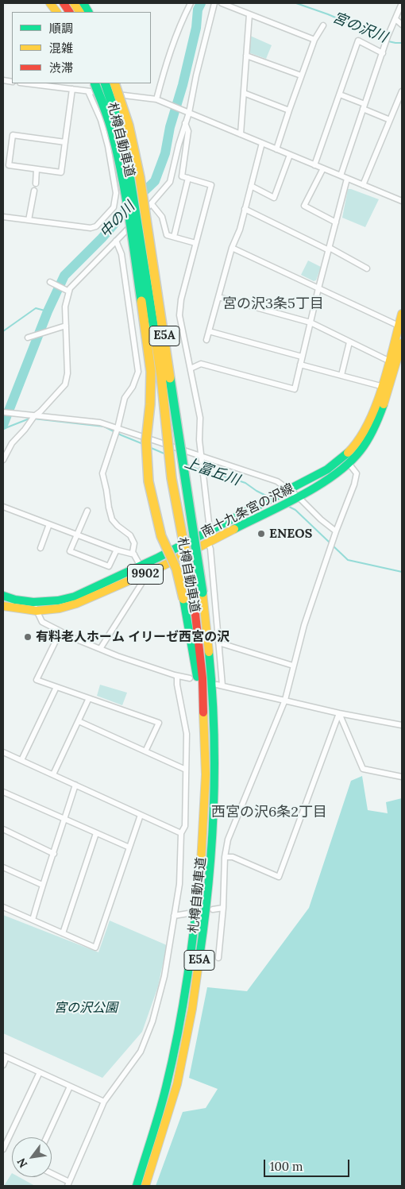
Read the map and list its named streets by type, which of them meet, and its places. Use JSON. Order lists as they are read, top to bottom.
{
  "streets": {
    "main road": [
      "札樽自動車道",
      "E5A",
      "南十九条宮の沢線",
      "9902"
    ]
  },
  "districts": ["宮の沢3条5丁目", "西宮の沢6条2丁目"],
  "water": ["宮の沢川", "中の川", "上富丘川"],
  "parks": ["宮の沢公園"],
  "places": ["ENEOS", "有料老人ホーム イリーゼ西宮の沢"],
  "legend": ["順調", "混雑", "渋滞"],
  "scale_bar": "100 m",
  "north": "bottom left"
}
